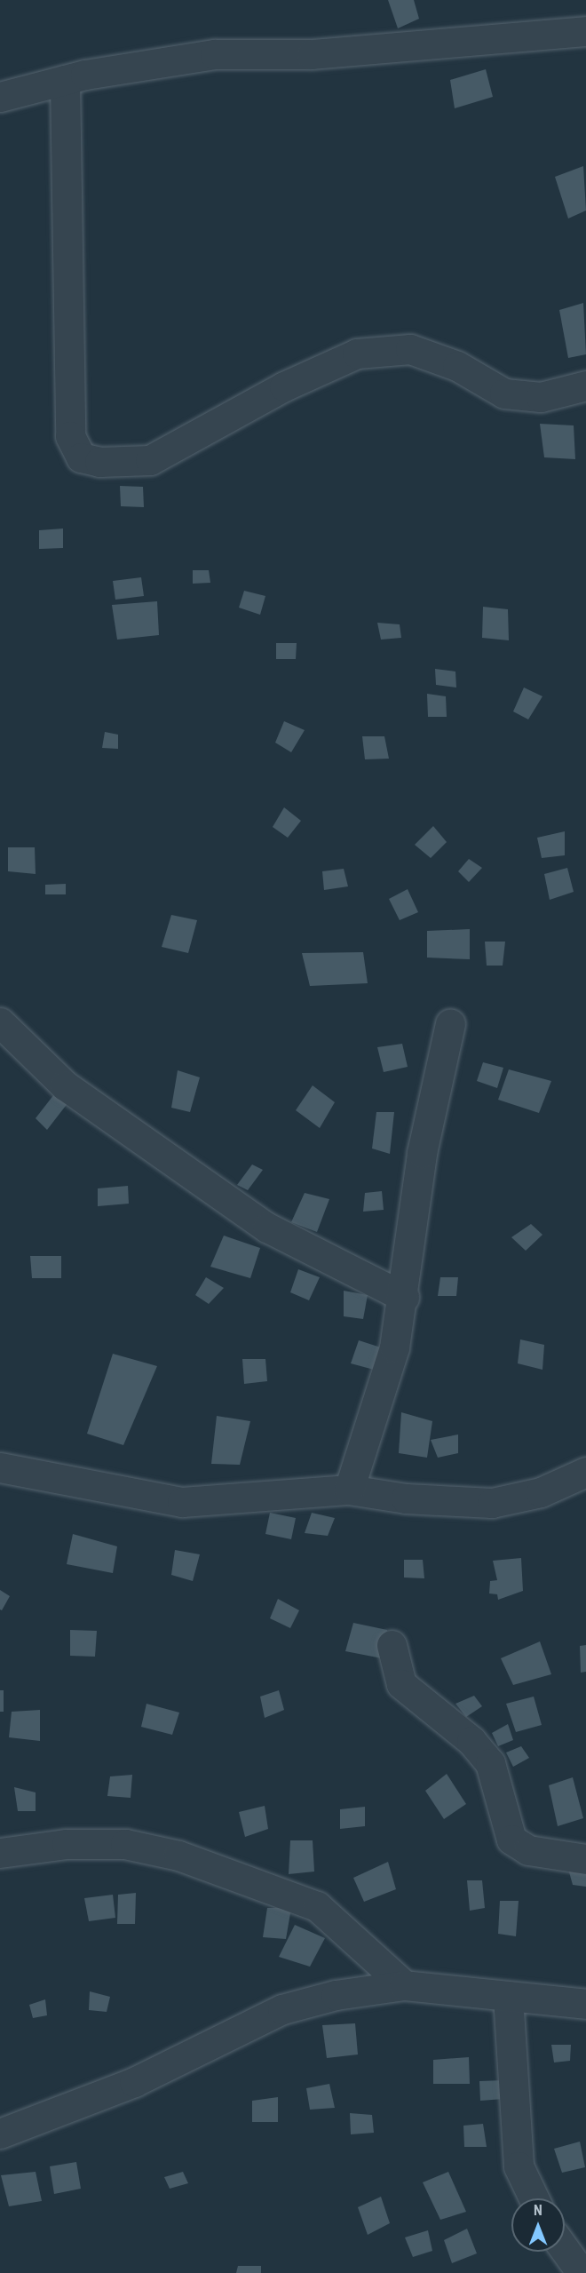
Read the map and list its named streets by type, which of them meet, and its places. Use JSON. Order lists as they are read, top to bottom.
{
  "north": "top"
}
